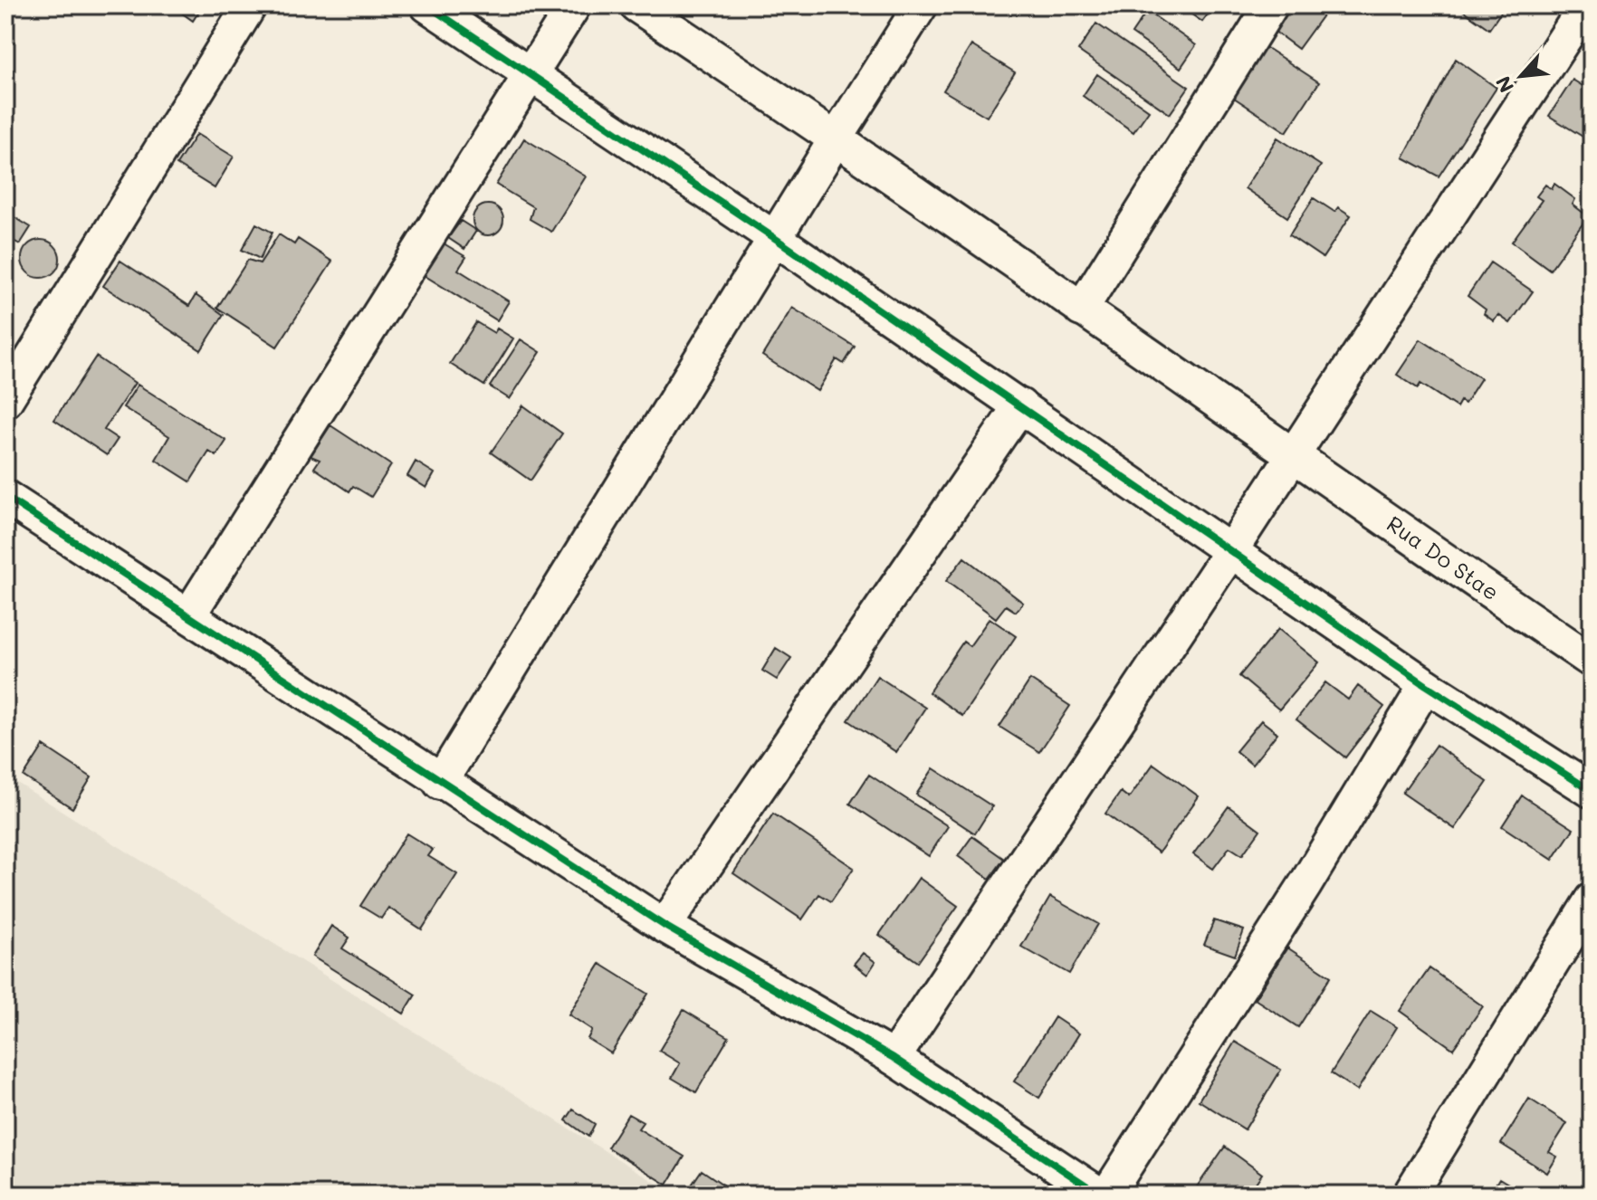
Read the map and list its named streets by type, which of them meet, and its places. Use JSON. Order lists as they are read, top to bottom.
{
  "streets": {
    "street": ["Rua Do Stae"]
  },
  "north": "bottom left"
}
